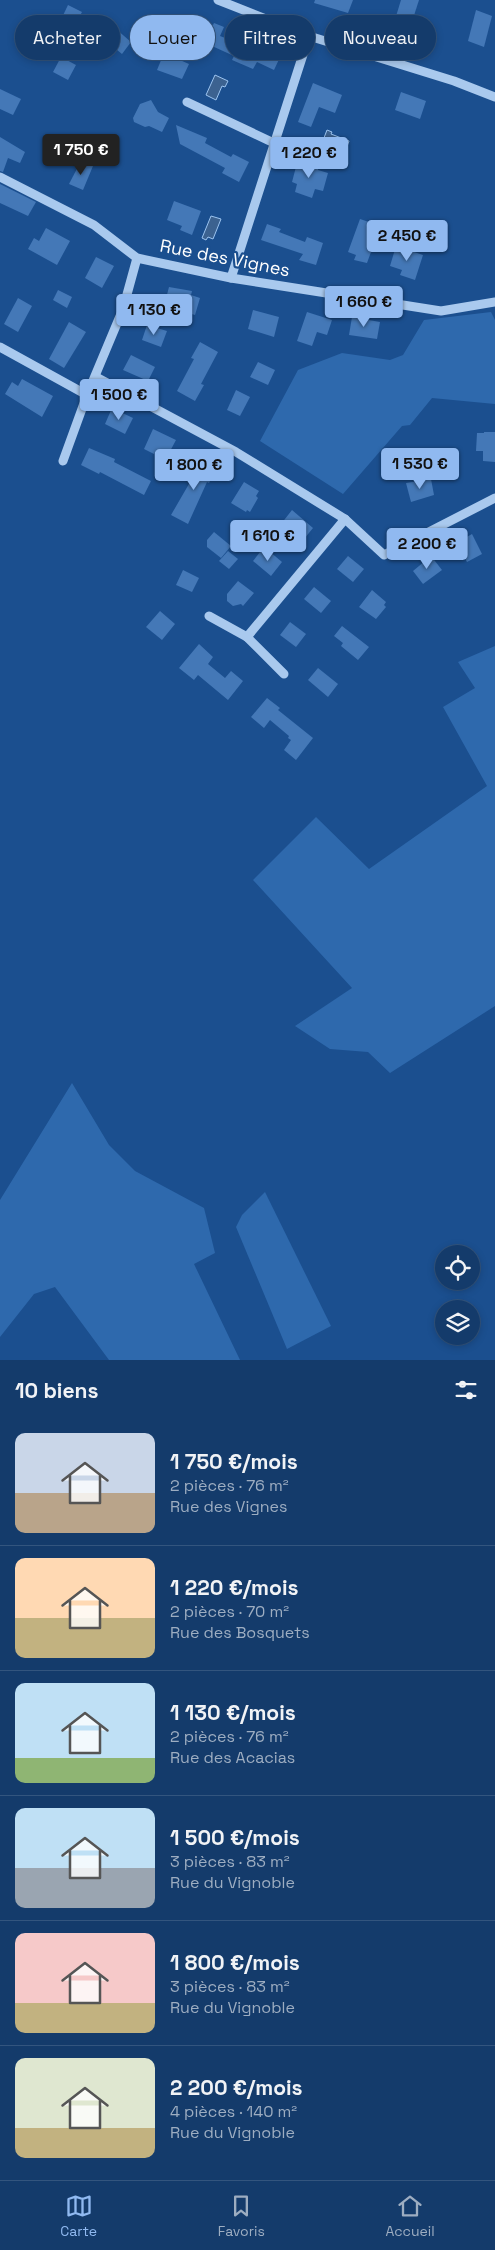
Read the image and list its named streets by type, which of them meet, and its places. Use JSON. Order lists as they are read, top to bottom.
{
  "streets": {
    "street": ["Rue des Vignes"]
  },
  "page": {
    "chip": [
      "Acheter",
      "Louer",
      "Filtres",
      "Nouveau"
    ],
    "price": [
      "1 750 €",
      "1 220 €",
      "2 450 €",
      "1 660 €",
      "1 130 €",
      "1 500 €",
      "1 530 €",
      "1 800 €",
      "1 610 €",
      "2 200 €"
    ],
    "heading": "10 biens",
    "list": [
      {
        "name": "1 750 €/mois",
        "note": "2 pièces · 76 m² · Rue des Vignes"
      },
      {
        "name": "1 220 €/mois",
        "note": "2 pièces · 70 m² · Rue des Bosquets"
      },
      {
        "name": "1 130 €/mois",
        "note": "2 pièces · 76 m² · Rue des Acacias"
      },
      {
        "name": "1 500 €/mois",
        "note": "3 pièces · 83 m² · Rue du Vignoble"
      },
      {
        "name": "1 800 €/mois",
        "note": "3 pièces · 83 m² · Rue du Vignoble"
      },
      {
        "name": "2 200 €/mois",
        "note": "4 pièces · 140 m² · Rue du Vignoble"
      }
    ],
    "tabs": ["Carte", "Favoris", "Accueil"]
  }
}
